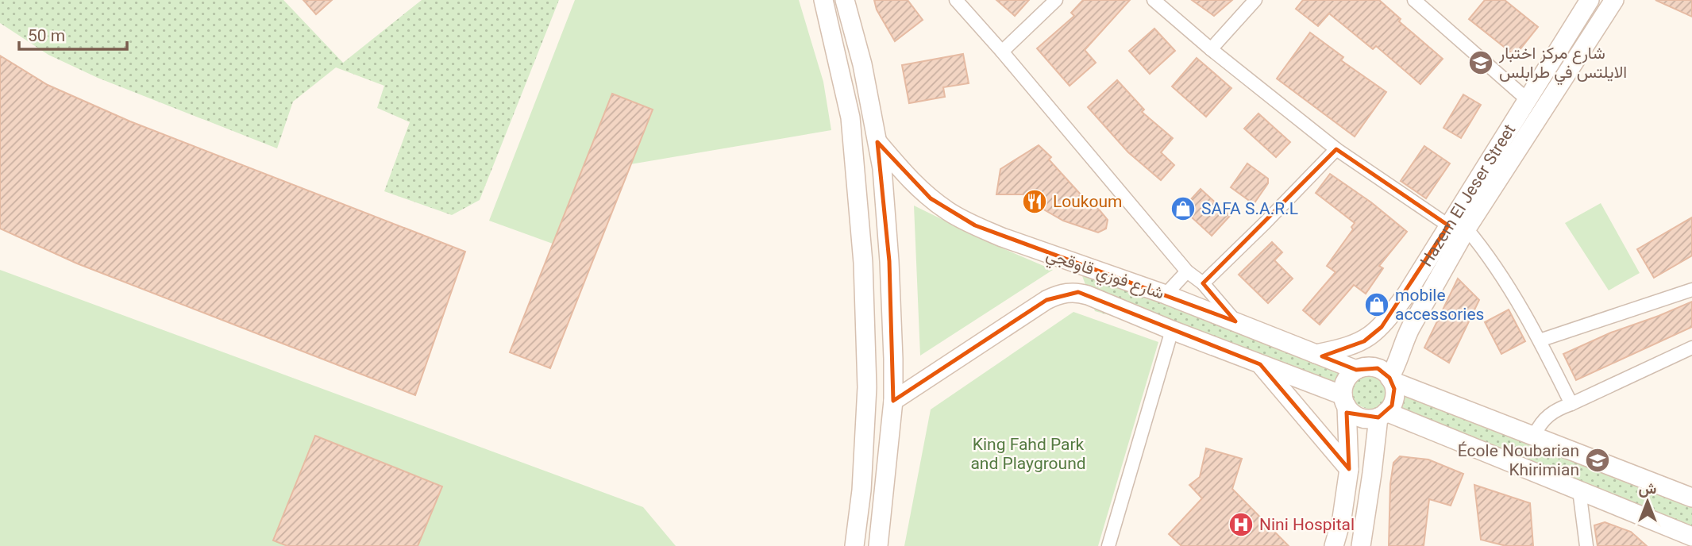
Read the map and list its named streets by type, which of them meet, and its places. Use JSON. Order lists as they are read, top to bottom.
{
  "streets": {
    "street": ["Hazem El Jeser Street", "شارع فوزي قاوقجي"]
  },
  "crossings": [
    ["Hazem El Jeser Street", "شارع فوزي قاوقجي"]
  ],
  "parks": ["King Fahd Park and Playground"],
  "places": {
    "school or university": ["شارع مركز اختبار الايلتس في طرابلس", "École Noubarian Khirimian"],
    "restaurant": ["Loukoum"],
    "shop": ["SAFA S.A.R.L", "mobile accessories"],
    "hospital": ["Nini Hospital"]
  },
  "scale_bar": "50 m",
  "north": "top"
}
